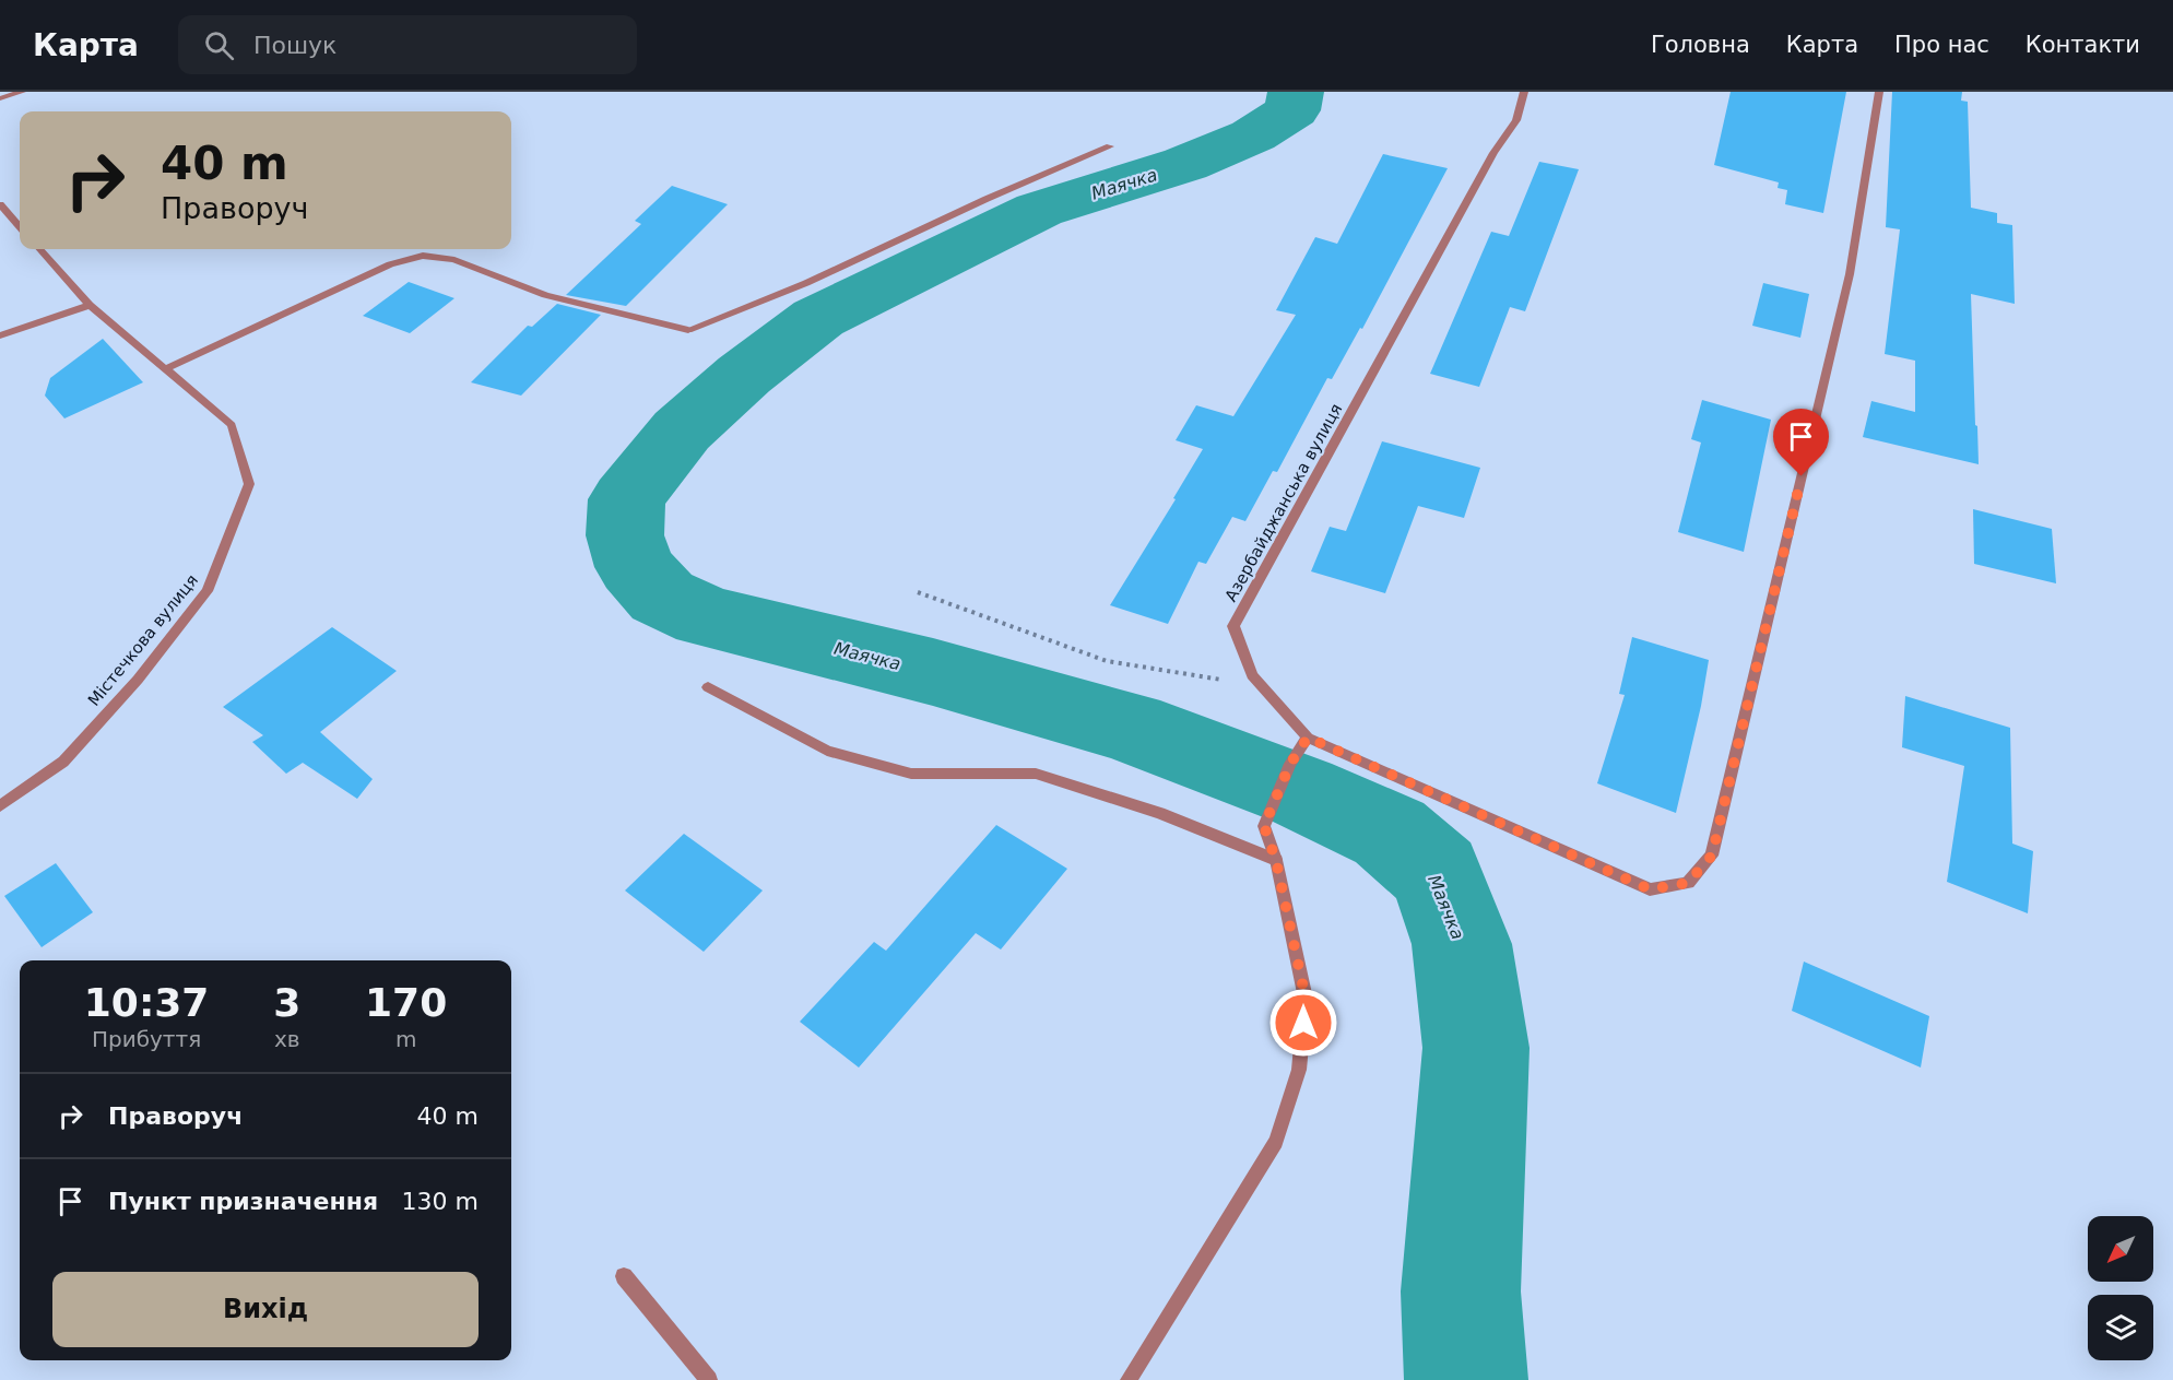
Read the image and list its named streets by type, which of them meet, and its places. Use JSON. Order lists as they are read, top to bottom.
{
  "streets": {
    "street": ["Азербайджанська вулиця", "Містечкова вулиця"]
  },
  "water": ["Маячка"],
  "north": "bottom left",
  "page": {
    "header": "Карта",
    "search": "Пошук",
    "nav": [
      "Головна",
      "Карта",
      "Про нас",
      "Контакти"
    ],
    "turn": ["40 m", "Праворуч"],
    "eta": [
      "10:37",
      "Прибуття",
      "3",
      "хв",
      "170",
      "m"
    ],
    "list": [
      {
        "name": "Праворуч",
        "value": "40 m"
      },
      {
        "name": "Пункт призначення",
        "value": "130 m"
      }
    ],
    "buttons": "Вихід"
  }
}
